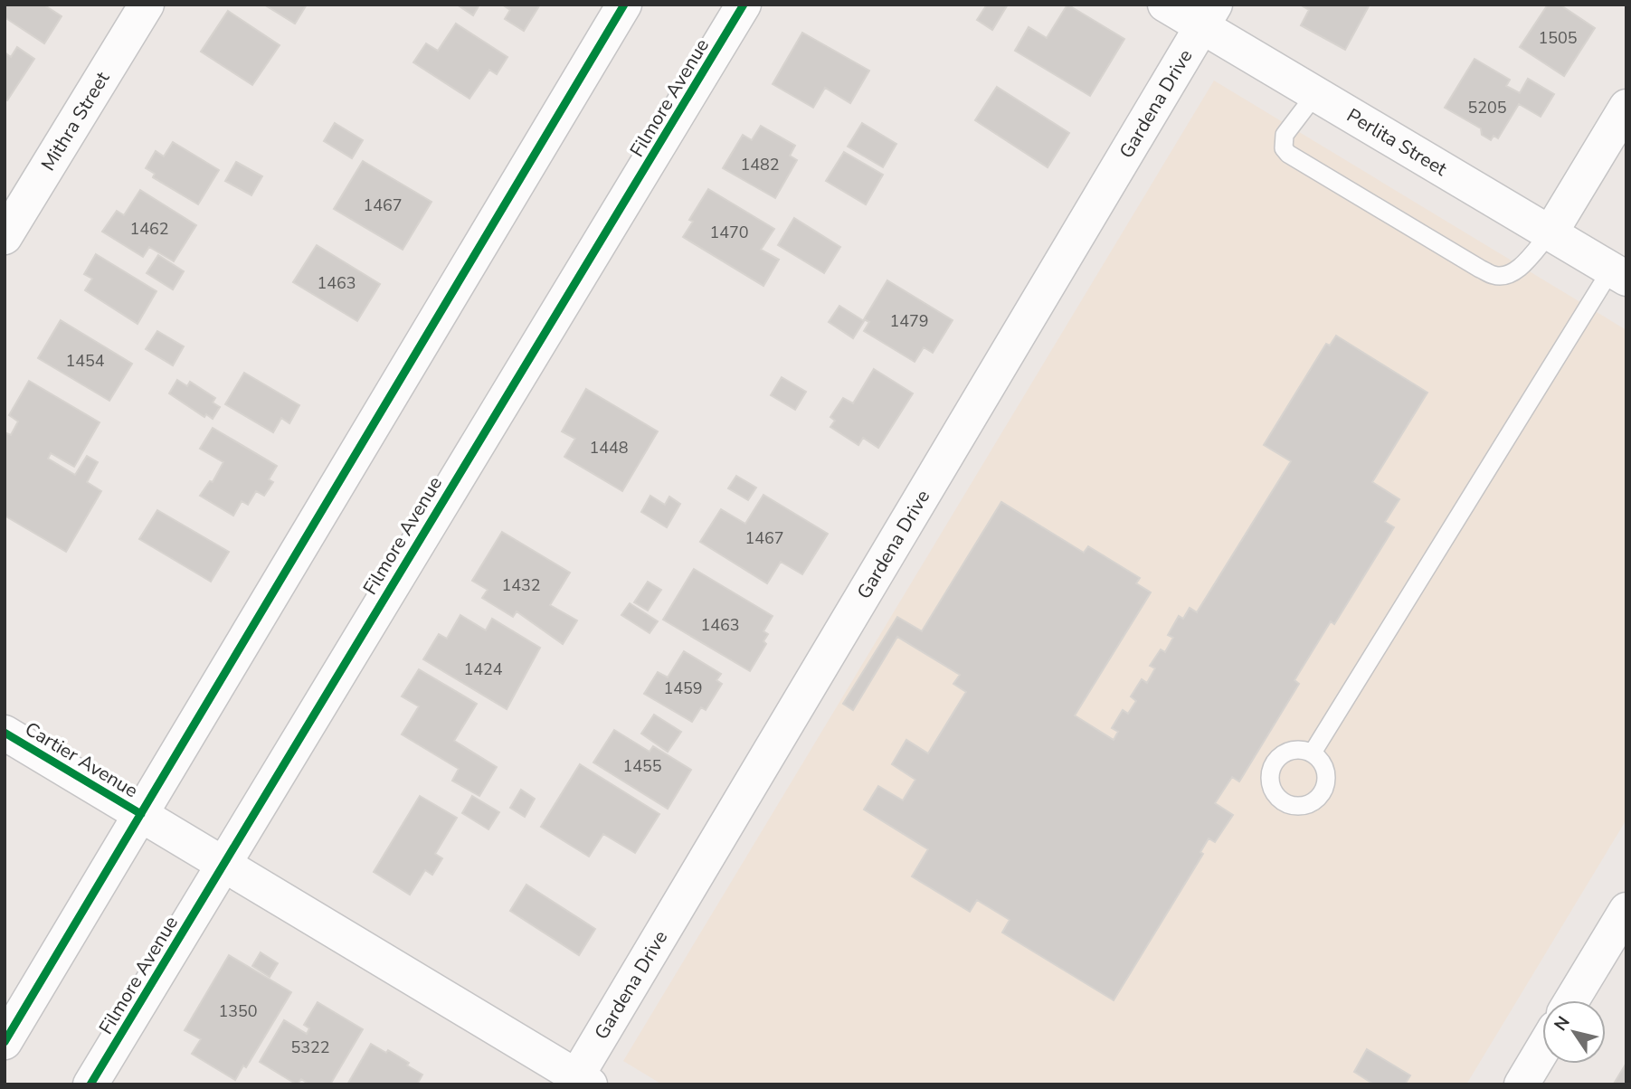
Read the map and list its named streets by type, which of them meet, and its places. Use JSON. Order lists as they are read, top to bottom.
{
  "streets": {
    "street": [
      "Filmore Avenue",
      "Gardena Drive",
      "Mithra Street",
      "Perlita Street",
      "Cartier Avenue"
    ]
  },
  "crossings": [
    ["Filmore Avenue", "Cartier Avenue"],
    ["Gardena Drive", "Perlita Street"],
    ["Gardena Drive", "Cartier Avenue"]
  ],
  "house_numbers": [
    "1505",
    "5205",
    "1482",
    "1467",
    "1462",
    "1470",
    "1463",
    "1479",
    "1454",
    "1448",
    "1467",
    "1432",
    "1463",
    "1424",
    "1459",
    "1455",
    "1350",
    "5322"
  ],
  "north": "top left"
}
